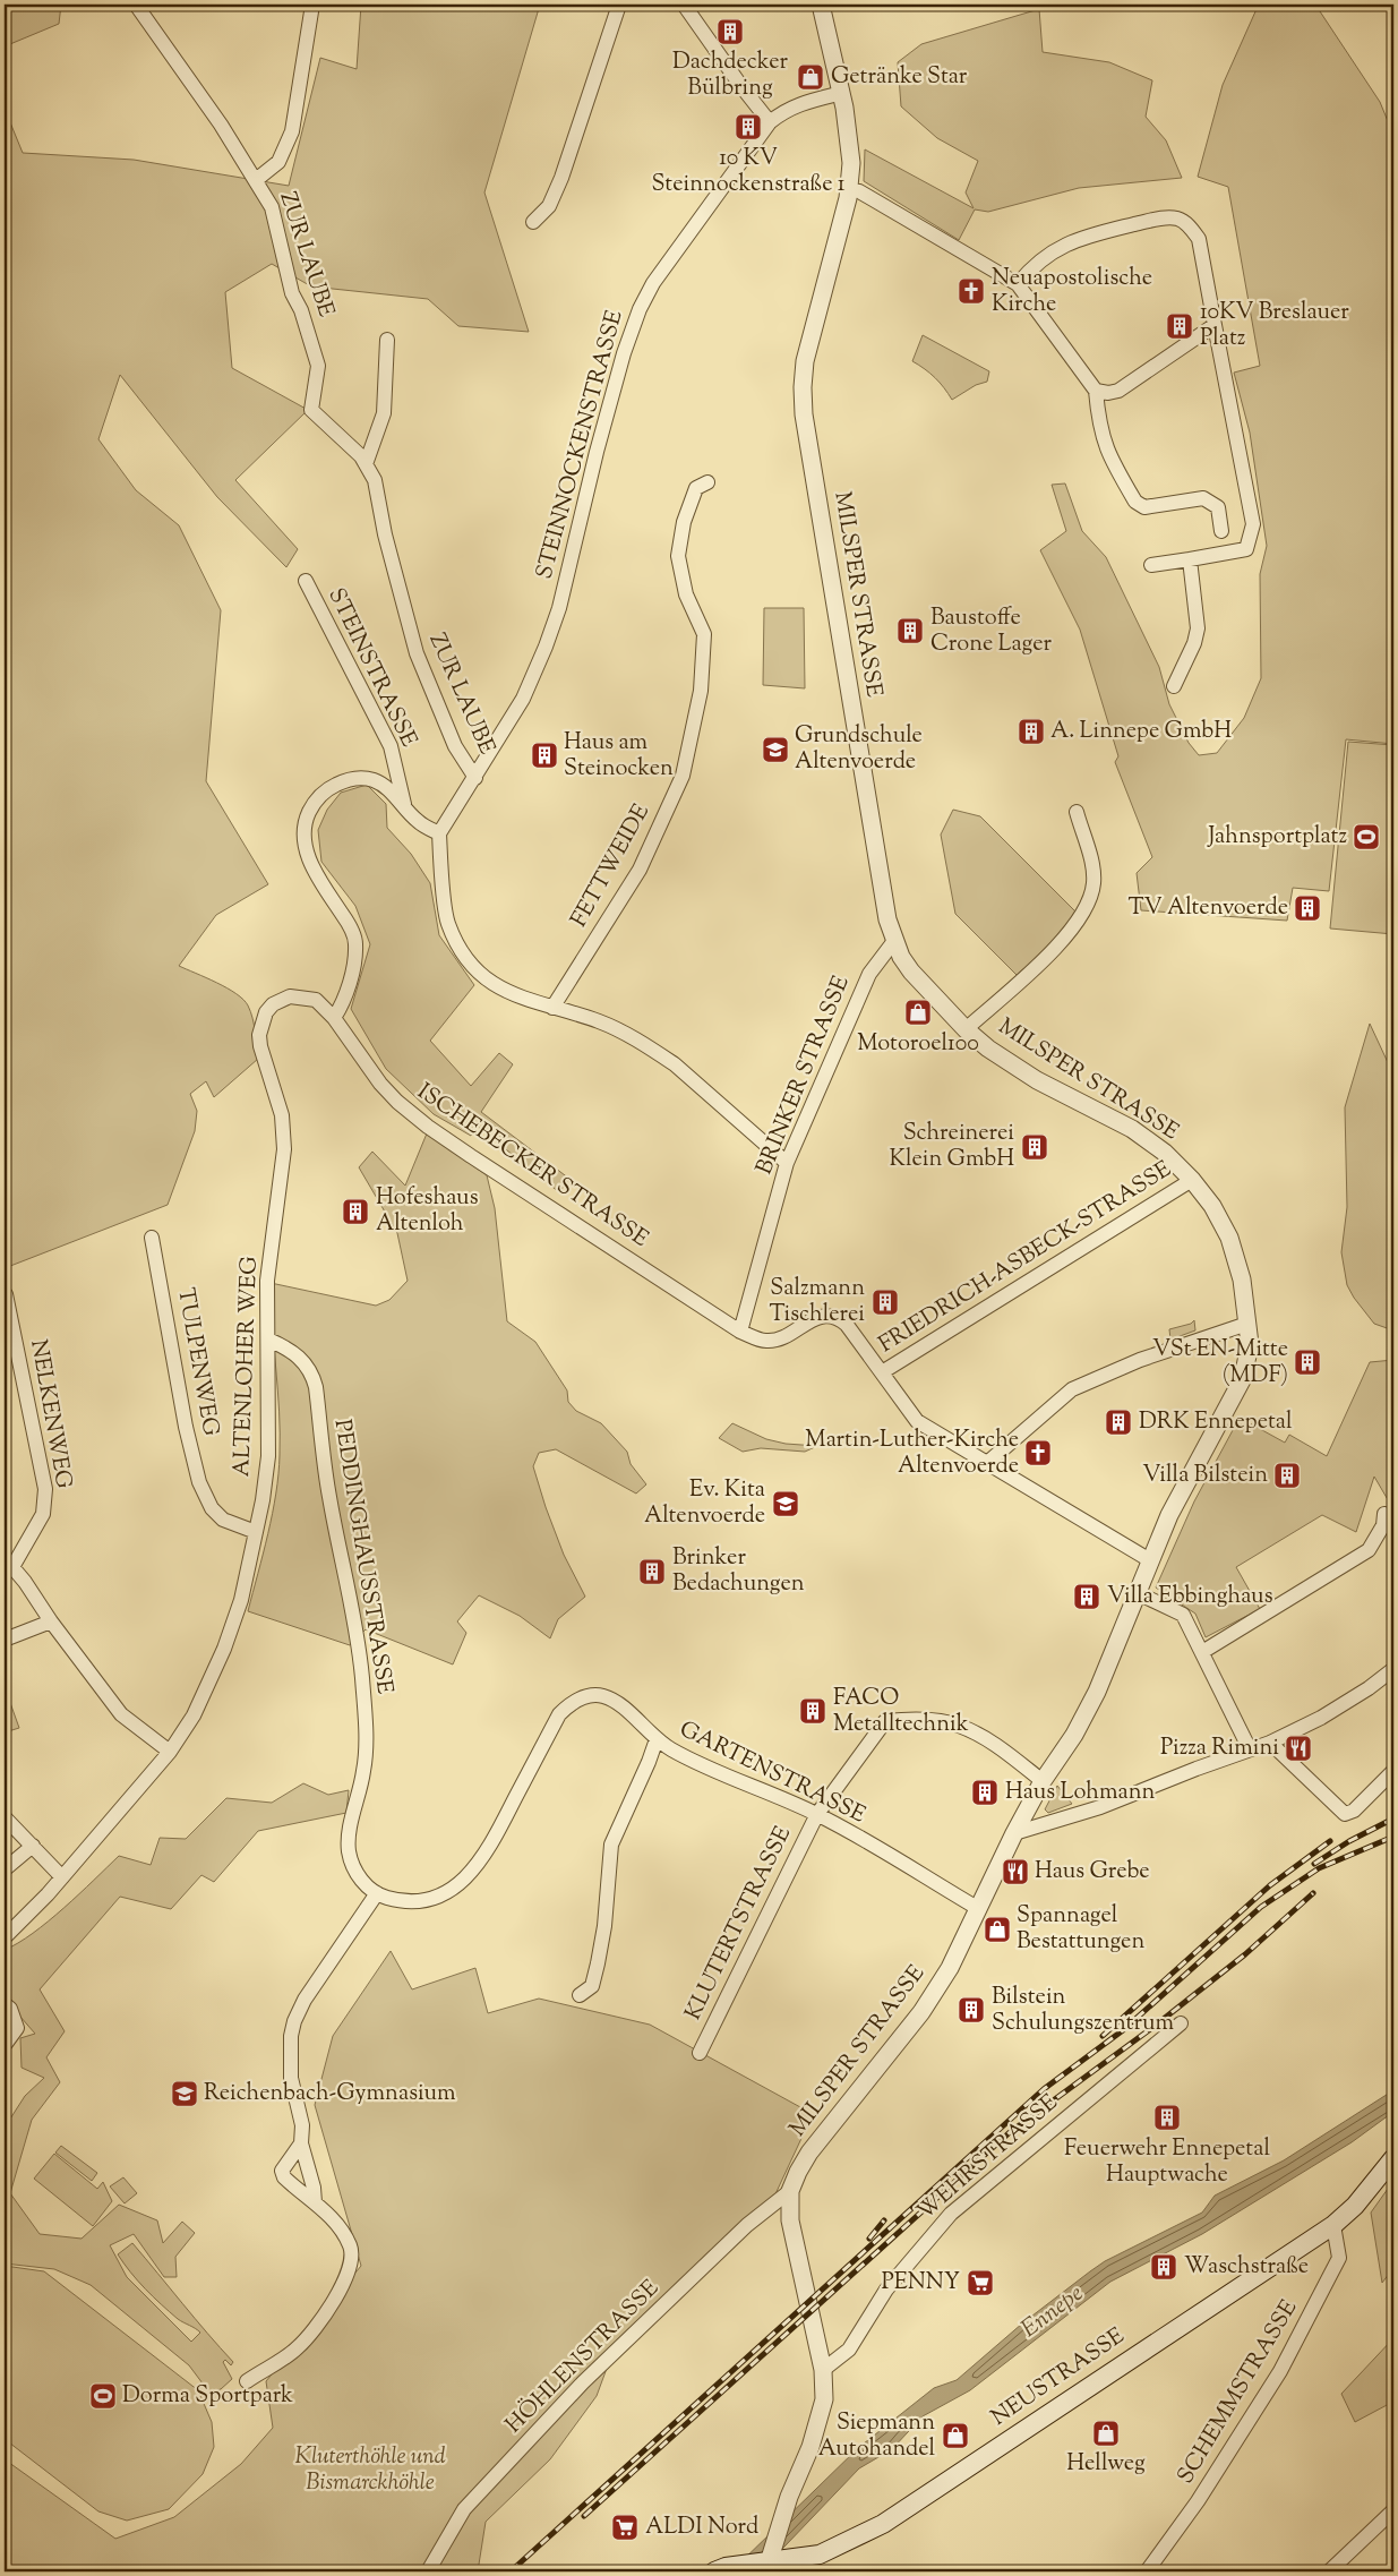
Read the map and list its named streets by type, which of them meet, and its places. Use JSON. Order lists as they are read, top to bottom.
{
  "streets": {
    "main road": ["NEUSTRASSE"],
    "street": [
      "ZUR LAUBE",
      "STEINNOCKENSTRASSE",
      "MILSPER STRASSE",
      "STEINSTRASSE",
      "FETTWEIDE",
      "BRINKER STRASSE",
      "ISCHEBECKER STRASSE",
      "FRIEDRICH-ASBECK-STRASSE",
      "TULPENWEG",
      "ALTENLOHER WEG",
      "NELKENWEG",
      "PEDDINGHAUSSTRASSE",
      "GARTENSTRASSE",
      "KLUTERTSTRASSE",
      "WEHRSTRASSE",
      "HÖHLENSTRASSE",
      "SCHEMMSTRASSE"
    ]
  },
  "crossings": [
    ["ZUR LAUBE", "STEINNOCKENSTRASSE"],
    ["STEINNOCKENSTRASSE", "MILSPER STRASSE"],
    ["MILSPER STRASSE", "BRINKER STRASSE"],
    ["MILSPER STRASSE", "FRIEDRICH-ASBECK-STRASSE"],
    ["MILSPER STRASSE", "GARTENSTRASSE"],
    ["MILSPER STRASSE", "KLUTERTSTRASSE"],
    ["MILSPER STRASSE", "WEHRSTRASSE"],
    ["MILSPER STRASSE", "HÖHLENSTRASSE"],
    ["MILSPER STRASSE", "NEUSTRASSE"],
    ["BRINKER STRASSE", "ISCHEBECKER STRASSE"],
    ["ISCHEBECKER STRASSE", "FRIEDRICH-ASBECK-STRASSE"],
    ["ISCHEBECKER STRASSE", "ALTENLOHER WEG"],
    ["TULPENWEG", "ALTENLOHER WEG"],
    ["ALTENLOHER WEG", "PEDDINGHAUSSTRASSE"],
    ["PEDDINGHAUSSTRASSE", "GARTENSTRASSE"],
    ["GARTENSTRASSE", "KLUTERTSTRASSE"],
    ["NEUSTRASSE", "SCHEMMSTRASSE"]
  ],
  "water": ["Ennepe"],
  "parks": ["Kluterthöhle und Bismarckhöhle"],
  "places": {
    "building": [
      "Dachdecker Bülbring",
      "10 KV Steinnockenstraße 1",
      "10KV Breslauer Platz",
      "Baustoffe Crone Lager",
      "A. Linnepe GmbH",
      "Haus am Steinocken",
      "TV Altenvoerde",
      "Schreinerei Klein GmbH",
      "Hofeshaus Altenloh",
      "Salzmann Tischlerei",
      "VSt EN-Mitte (MDF)",
      "DRK Ennepetal",
      "Villa Bilstein",
      "Brinker Bedachungen",
      "Villa Ebbinghaus",
      "FACO Metalltechnik",
      "Haus Lohmann",
      "Bilstein Schulungszentrum",
      "Feuerwehr Ennepetal Hauptwache",
      "Waschstraße"
    ],
    "shop": [
      "Getränke Star",
      "Motoroel100",
      "Spannagel Bestattungen",
      "Hellweg",
      "Siepmann Autohandel"
    ],
    "church": ["Neuapostolische Kirche", "Martin-Luther-Kirche Altenvoerde"],
    "school or university": ["Grundschule Altenvoerde", "Ev. Kita Altenvoerde", "Reichenbach-Gymnasium"],
    "sports": ["Jahnsportplatz", "Dorma Sportpark"],
    "restaurant": ["Pizza Rimini", "Haus Grebe"],
    "supermarket": ["PENNY", "ALDI Nord"]
  }
}
